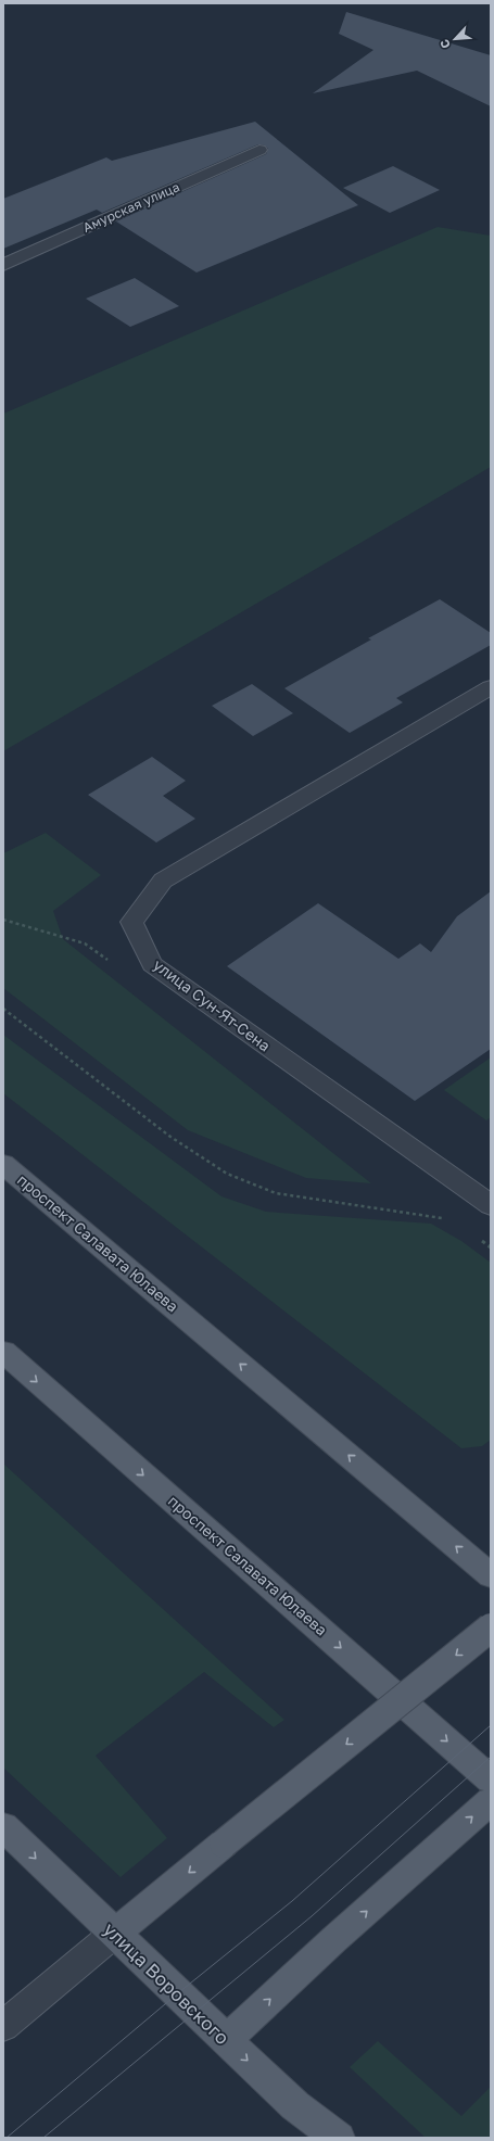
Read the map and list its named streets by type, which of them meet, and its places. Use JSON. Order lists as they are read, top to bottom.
{
  "streets": {
    "main road": ["проспект Салавата Юлаева", "улица Воровского"],
    "street": ["Амурская улица", "улица Сун-Ят-Сена"]
  },
  "one_way": ["улица Воровского"],
  "north": "bottom left"
}
